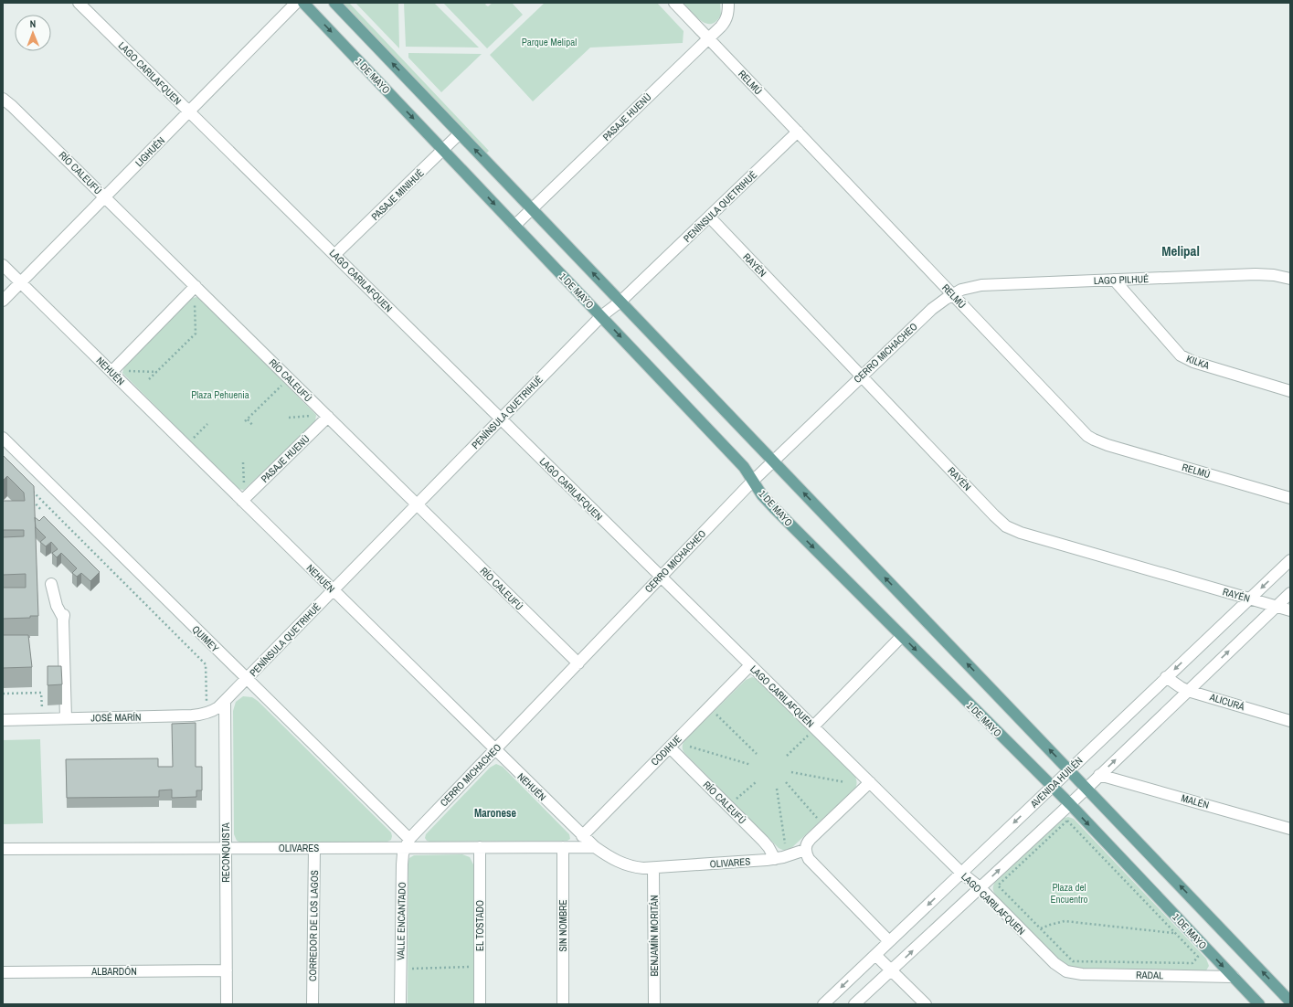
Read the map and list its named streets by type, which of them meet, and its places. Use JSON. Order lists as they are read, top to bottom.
{
  "streets": {
    "main road": ["1 DE MAYO"],
    "street": [
      "LAGO CARILAFQUEN",
      "RELMÚ",
      "PASAJE HUENÚ",
      "LIGHUÉN",
      "RÍO CALEUFÚ",
      "PASAJE MINIHUÉ",
      "PENÍNSULA QUETRIHUÉ",
      "RAYÉN",
      "LAGO PILHUÉ",
      "CERRO MICHACHEO",
      "KILKA",
      "NEHUÉN",
      "QUIMEY",
      "ALICURÁ",
      "JOSÉ MARÍN",
      "CODIHUE",
      "AVENIDA HUILÉN",
      "MALÉN",
      "OLIVARES",
      "RECONQUISTA",
      "VALLE ENCANTADO",
      "CORREDOR DE LOS LAGOS",
      "EL TOSTADO",
      "SIN NOMBRE",
      "BENJAMÍN MORITÁN",
      "ALBARDÓN",
      "RADAL"
    ]
  },
  "crossings": [
    ["LAGO CARILAFQUEN", "LIGHUÉN"],
    ["LAGO CARILAFQUEN", "PASAJE MINIHUÉ"],
    ["LAGO CARILAFQUEN", "PENÍNSULA QUETRIHUÉ"],
    ["LAGO CARILAFQUEN", "CERRO MICHACHEO"],
    ["LAGO CARILAFQUEN", "CODIHUE"],
    ["LAGO CARILAFQUEN", "AVENIDA HUILÉN"],
    ["LAGO CARILAFQUEN", "RADAL"],
    ["1 DE MAYO", "PASAJE HUENÚ"],
    ["1 DE MAYO", "PASAJE MINIHUÉ"],
    ["1 DE MAYO", "PENÍNSULA QUETRIHUÉ"],
    ["1 DE MAYO", "CERRO MICHACHEO"],
    ["1 DE MAYO", "AVENIDA HUILÉN"],
    ["1 DE MAYO", "RADAL"],
    ["RELMÚ", "PASAJE HUENÚ"],
    ["RELMÚ", "PENÍNSULA QUETRIHUÉ"],
    ["RELMÚ", "LAGO PILHUÉ"],
    ["RELMÚ", "CERRO MICHACHEO"],
    ["PASAJE HUENÚ", "RÍO CALEUFÚ"],
    ["PASAJE HUENÚ", "NEHUÉN"],
    ["LIGHUÉN", "RÍO CALEUFÚ"],
    ["LIGHUÉN", "NEHUÉN"],
    ["RÍO CALEUFÚ", "PENÍNSULA QUETRIHUÉ"],
    ["RÍO CALEUFÚ", "CERRO MICHACHEO"],
    ["RÍO CALEUFÚ", "CODIHUE"],
    ["RÍO CALEUFÚ", "OLIVARES"],
    ["PENÍNSULA QUETRIHUÉ", "RAYÉN"],
    ["PENÍNSULA QUETRIHUÉ", "NEHUÉN"],
    ["PENÍNSULA QUETRIHUÉ", "QUIMEY"],
    ["PENÍNSULA QUETRIHUÉ", "JOSÉ MARÍN"],
    ["PENÍNSULA QUETRIHUÉ", "RECONQUISTA"],
    ["RAYÉN", "CERRO MICHACHEO"],
    ["RAYÉN", "AVENIDA HUILÉN"],
    ["LAGO PILHUÉ", "CERRO MICHACHEO"],
    ["LAGO PILHUÉ", "KILKA"],
    ["CERRO MICHACHEO", "NEHUÉN"],
    ["CERRO MICHACHEO", "QUIMEY"],
    ["CERRO MICHACHEO", "OLIVARES"],
    ["CERRO MICHACHEO", "VALLE ENCANTADO"],
    ["NEHUÉN", "CODIHUE"],
    ["NEHUÉN", "OLIVARES"],
    ["NEHUÉN", "BENJAMÍN MORITÁN"],
    ["QUIMEY", "OLIVARES"],
    ["QUIMEY", "VALLE ENCANTADO"],
    ["ALICURÁ", "AVENIDA HUILÉN"],
    ["JOSÉ MARÍN", "RECONQUISTA"],
    ["OLIVARES", "RECONQUISTA"],
    ["OLIVARES", "VALLE ENCANTADO"],
    ["OLIVARES", "CORREDOR DE LOS LAGOS"],
    ["OLIVARES", "EL TOSTADO"],
    ["OLIVARES", "SIN NOMBRE"],
    ["OLIVARES", "BENJAMÍN MORITÁN"],
    ["RECONQUISTA", "ALBARDÓN"]
  ],
  "districts": ["Melipal", "Maronese"],
  "parks": ["Parque Melipal", "Plaza Pehuenia", "Plaza del Encuentro"],
  "north": "top"
}
